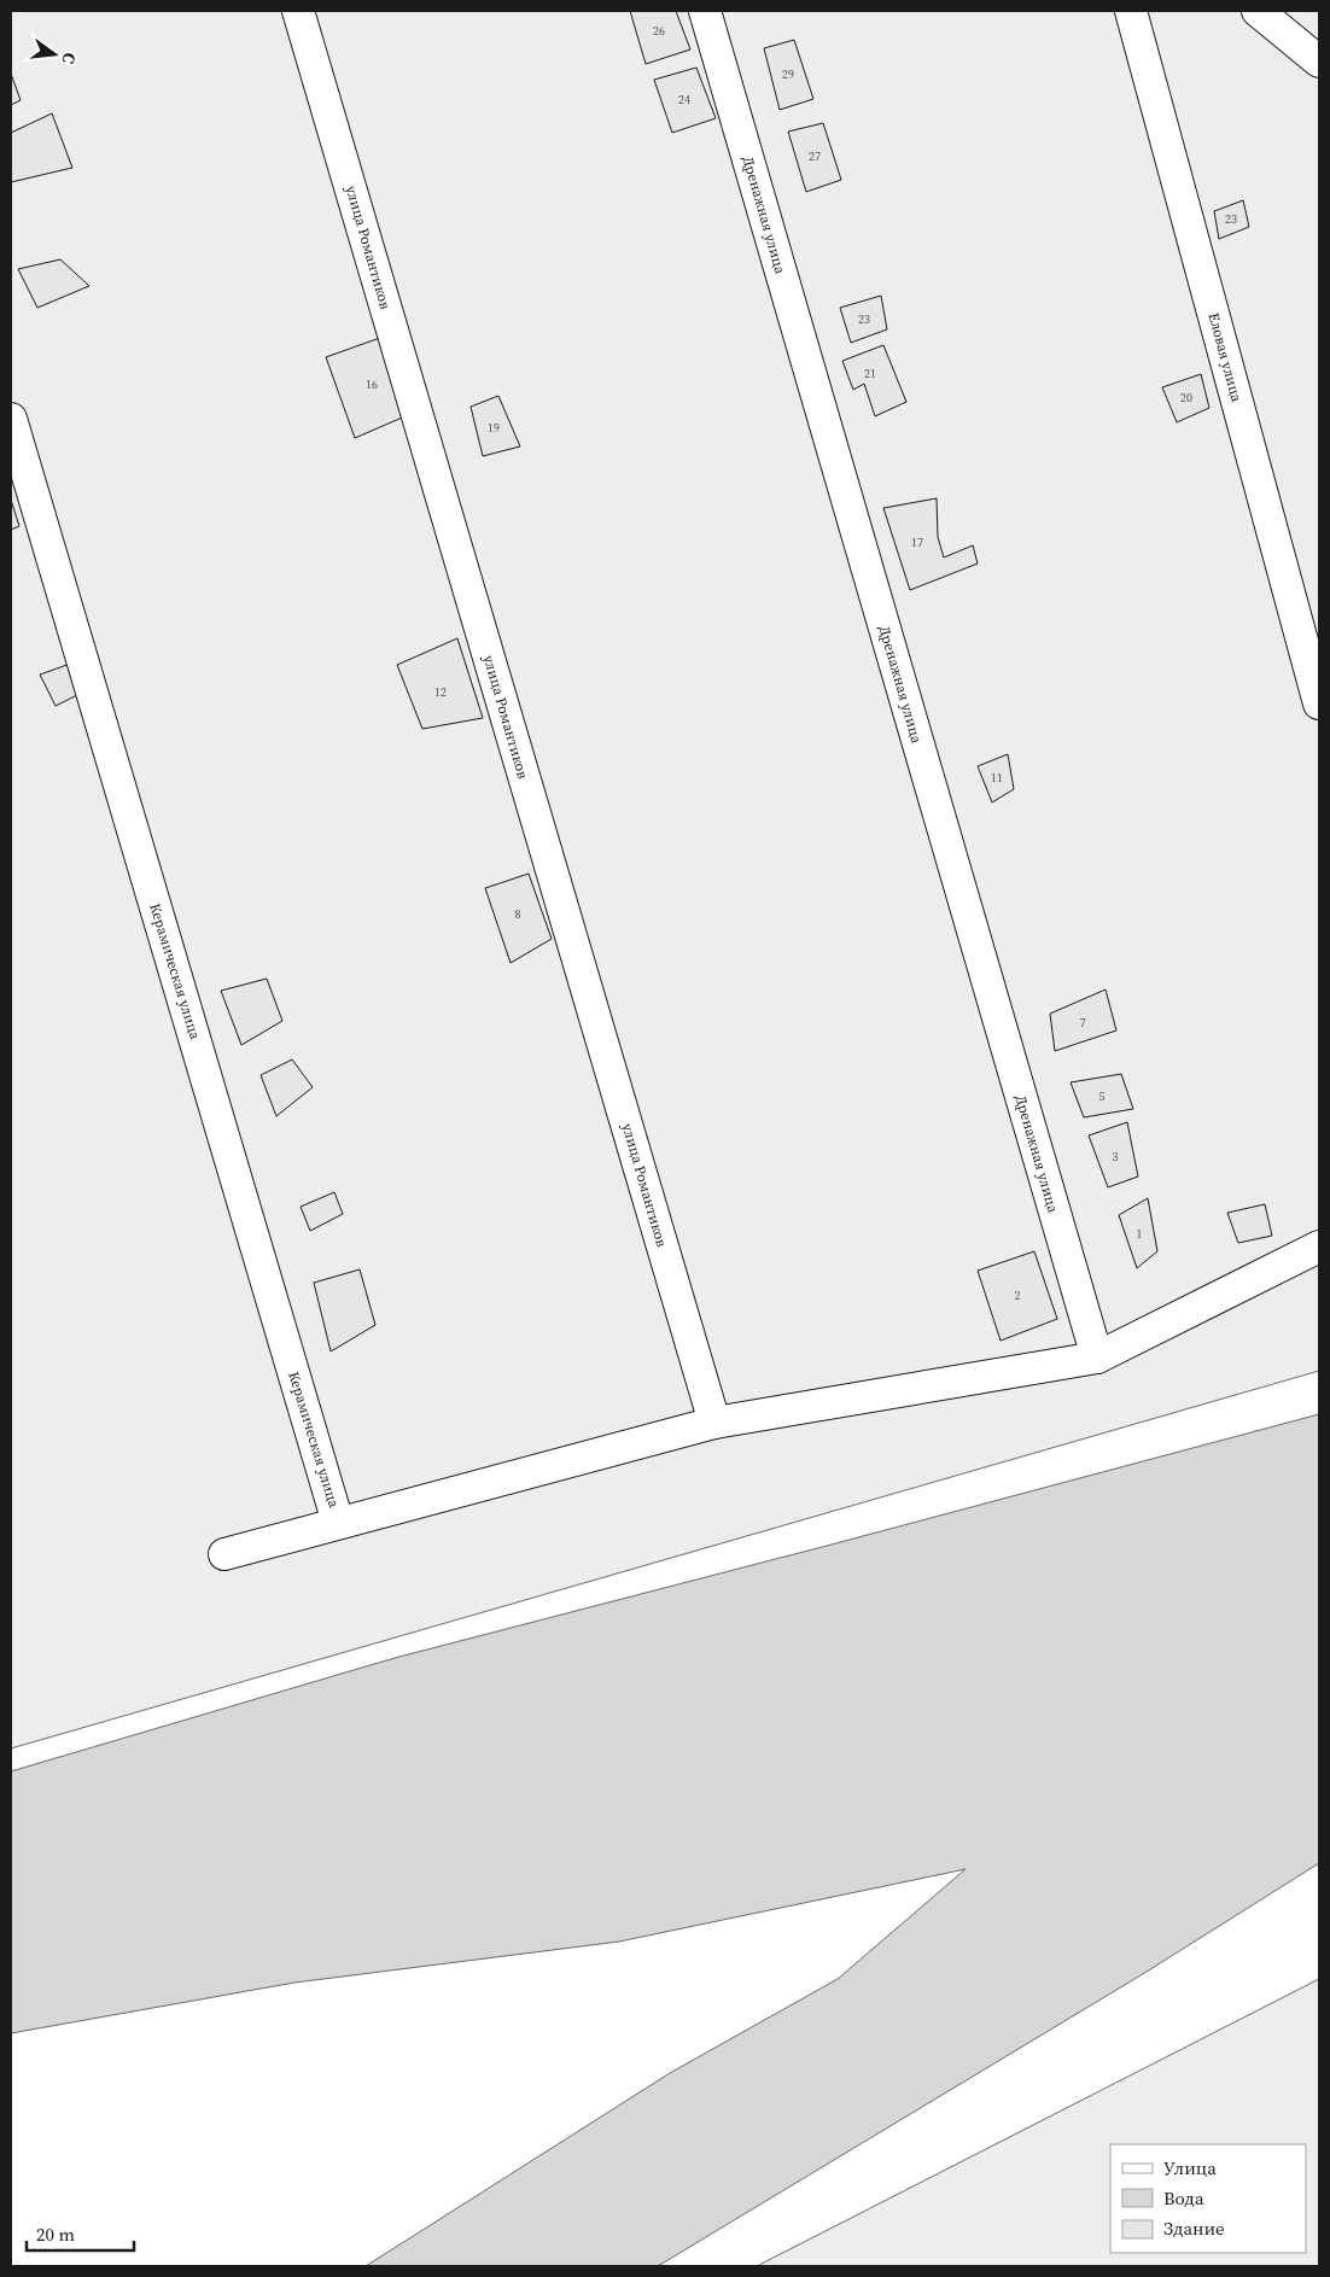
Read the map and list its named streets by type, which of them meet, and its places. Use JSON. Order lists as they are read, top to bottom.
{
  "streets": {
    "street": [
      "Дренажная улица",
      "улица Романтиков",
      "Еловая улица",
      "Керамическая улица"
    ]
  },
  "house_numbers": [
    "26",
    "29",
    "24",
    "27",
    "23",
    "23",
    "21",
    "16",
    "20",
    "19",
    "17",
    "12",
    "11",
    "8",
    "7",
    "5",
    "3",
    "1",
    "2"
  ],
  "legend": ["Улица", "Вода", "Здание"],
  "scale_bar": "20 m",
  "north": "right"
}
